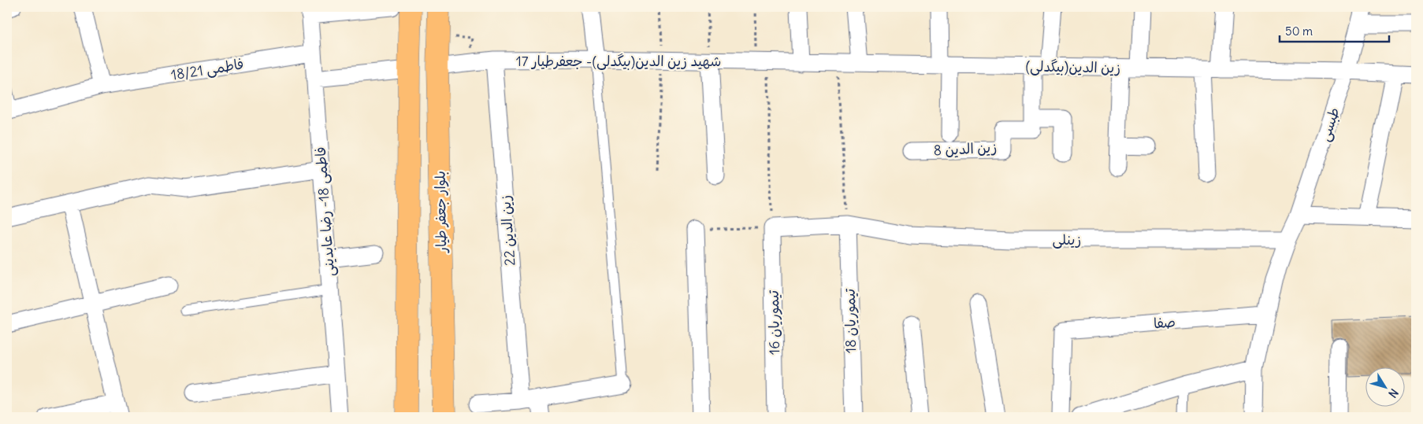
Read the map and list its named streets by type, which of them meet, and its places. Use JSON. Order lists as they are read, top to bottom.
{
  "streets": {
    "main road": ["بلوار جعفر طیار"],
    "street": [
      "شهید زین الدین(بیگدلی)- جعفرطیار 17",
      "زین الدین(بیگدلی)",
      "فاطمی 18/21",
      "طبسی",
      "زین الدین 8",
      "فاطمی 18- رضا عابدینی",
      "زین الدین 22",
      "زینلی",
      "تیموریان 18",
      "تیموریان 16",
      "صفا"
    ]
  },
  "crossings": [
    ["شهید زین الدین(بیگدلی)- جعفرطیار 17", "زین الدین(بیگدلی)"],
    ["شهید زین الدین(بیگدلی)- جعفرطیار 17", "بلوار جعفر طیار"],
    ["شهید زین الدین(بیگدلی)- جعفرطیار 17", "زین الدین 22"],
    ["زین الدین(بیگدلی)", "طبسی"],
    ["فاطمی 18/21", "فاطمی 18- رضا عابدینی"],
    ["طبسی", "زینلی"],
    ["طبسی", "صفا"],
    ["زینلی", "تیموریان 18"],
    ["زینلی", "تیموریان 16"]
  ],
  "scale_bar": "50 m",
  "north": "bottom right"
}
